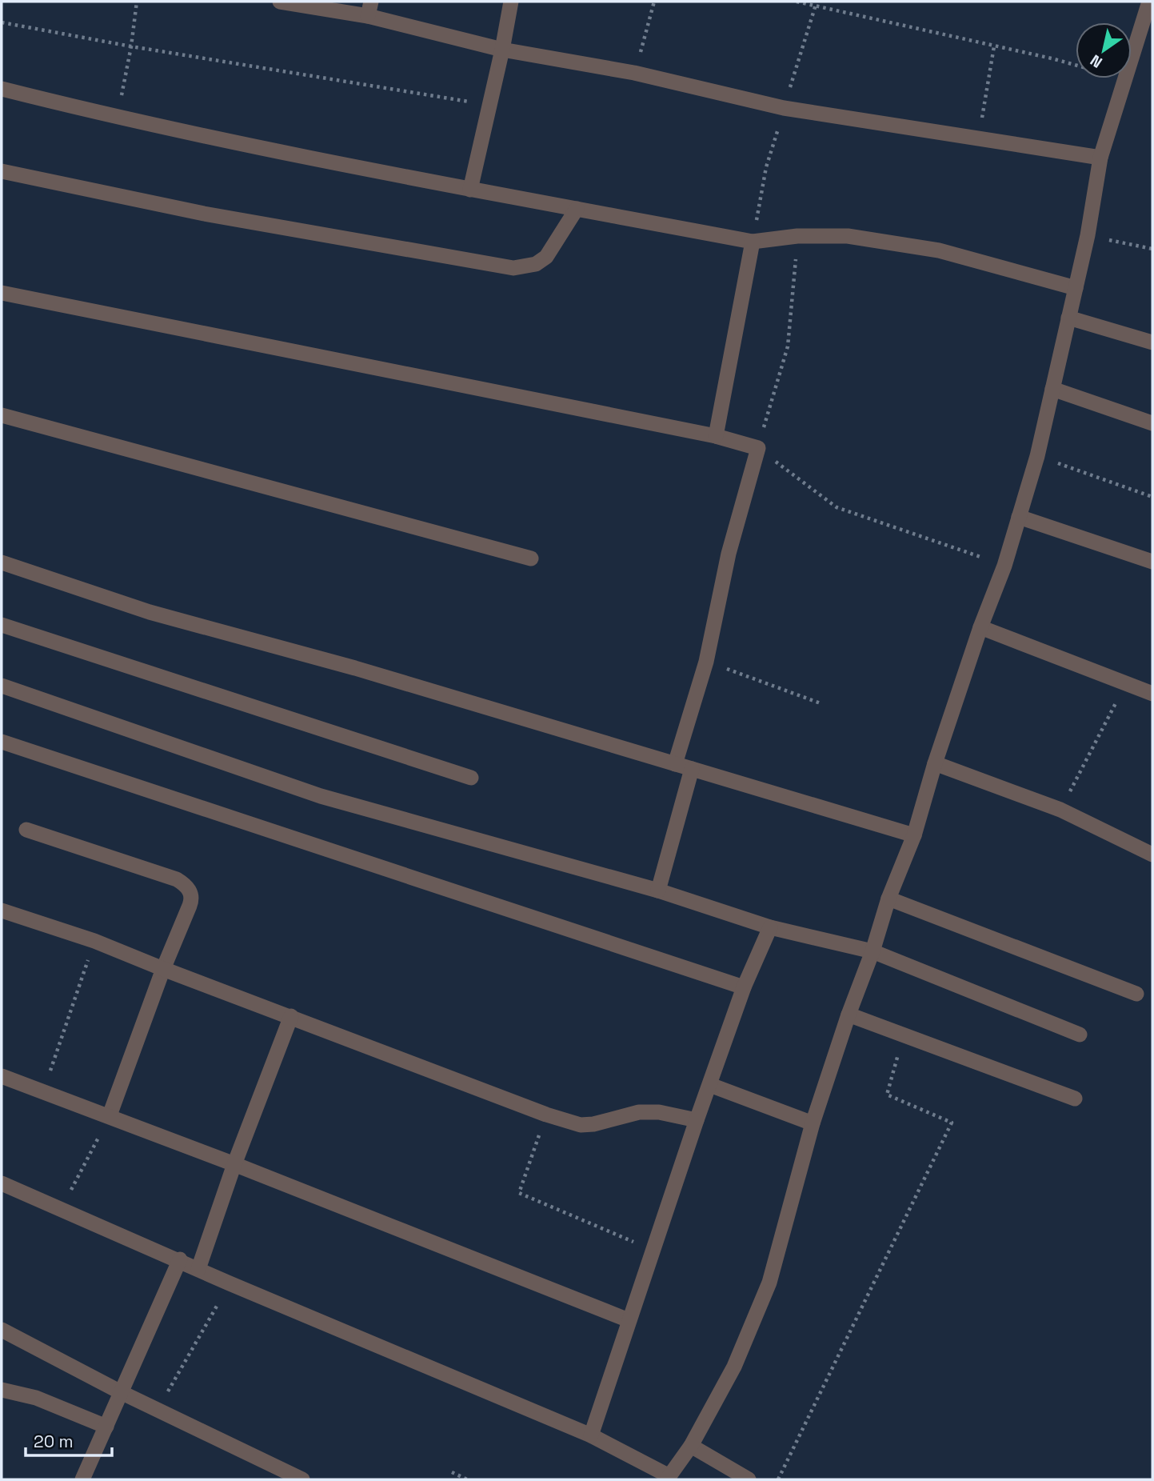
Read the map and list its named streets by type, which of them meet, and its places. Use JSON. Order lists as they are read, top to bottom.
{
  "scale_bar": "20 m",
  "north": "bottom left"
}
